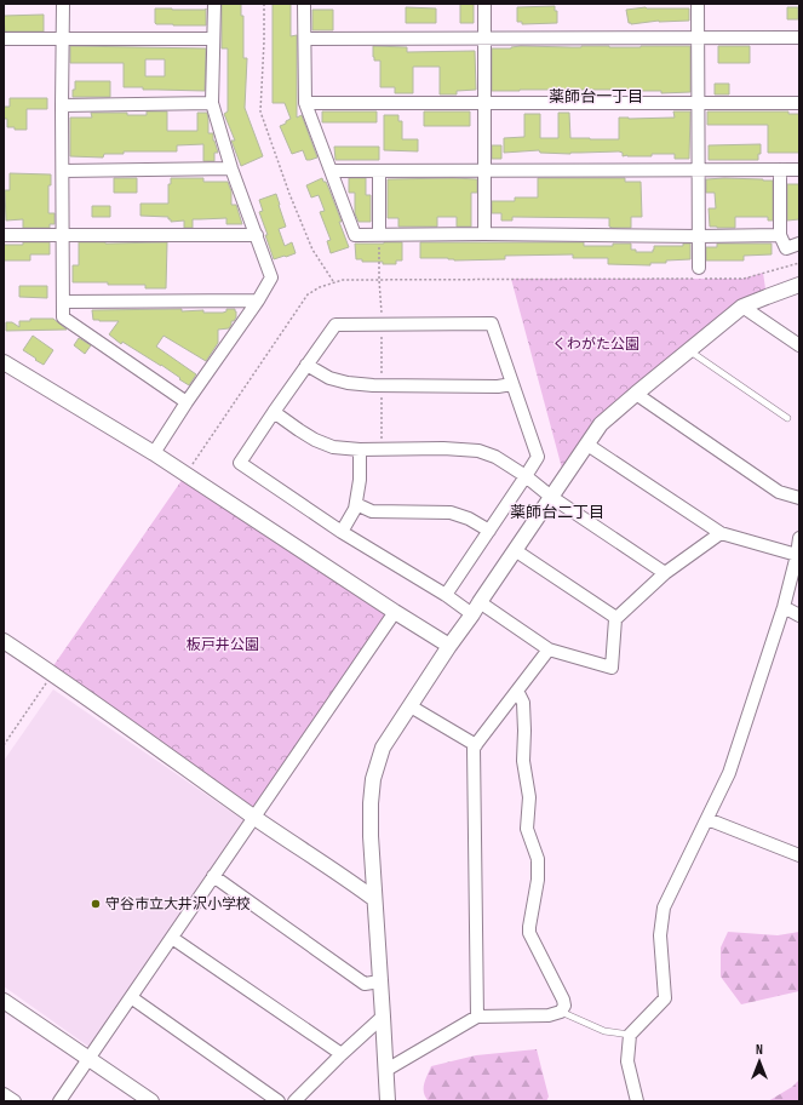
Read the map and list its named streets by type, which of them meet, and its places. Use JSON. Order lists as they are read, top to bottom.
{
  "districts": ["薬師台一丁目", "薬師台二丁目"],
  "parks": ["くわがた公園", "板戸井公園"],
  "places": ["守谷市立大井沢小学校"],
  "north": "top"
}
